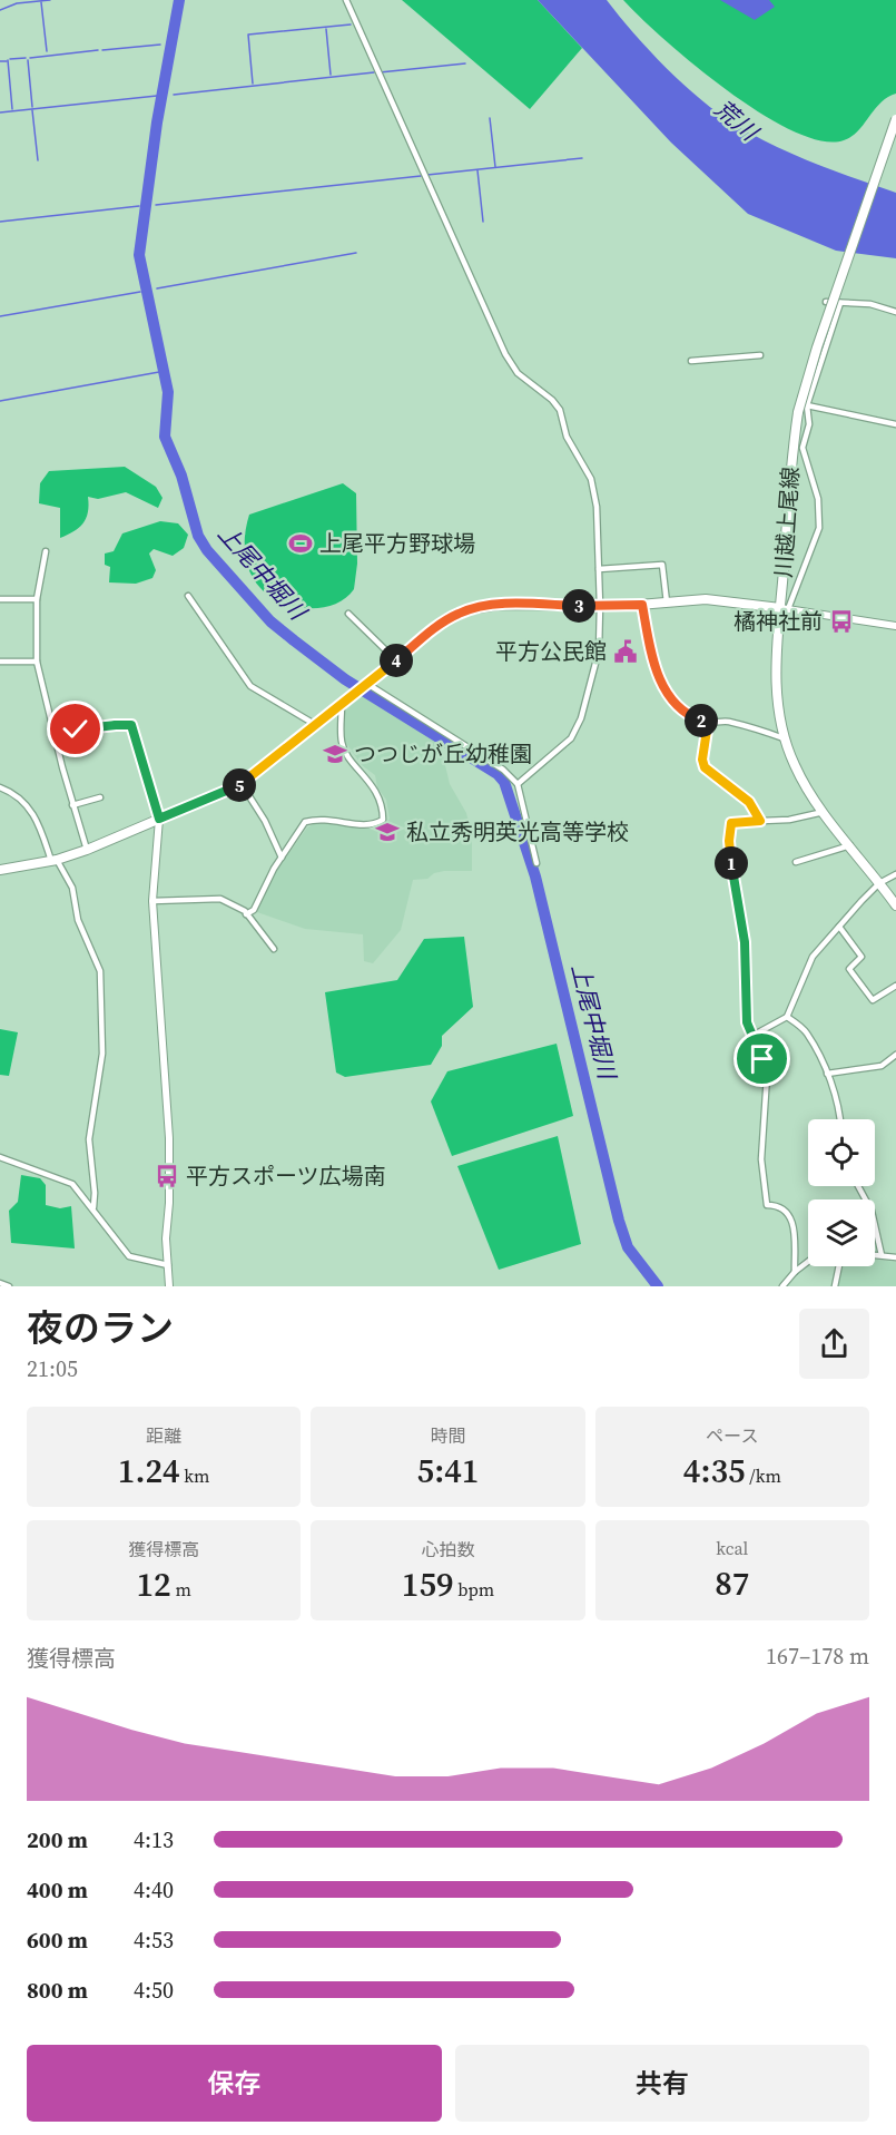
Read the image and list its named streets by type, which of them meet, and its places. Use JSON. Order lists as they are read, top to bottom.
{
  "streets": {
    "main road": ["川越上尾線"]
  },
  "water": ["荒川", "上尾中堀川"],
  "places": {
    "sports": ["上尾平方野球場"],
    "bus stop": ["橘神社前", "平方スポーツ広場南"],
    "public building": ["平方公民館"],
    "school or university": ["つつじが丘幼稚園", "私立秀明英光高等学校"]
  },
  "page": {
    "pins": [
      "3",
      "4",
      "2",
      "5",
      "1"
    ],
    "heading": ["夜のラン", "21:05"],
    "stats": [
      ["距離", "1.24 km"],
      ["時間", "5:41"],
      ["ペース", "4:35 /km"],
      ["獲得標高", "12 m"],
      ["心拍数", "159 bpm"],
      ["kcal", "87"]
    ],
    "chart": ["獲得標高", "167–178 m"],
    "list": [
      {
        "name": "200 m",
        "note": "4:13"
      },
      {
        "name": "400 m",
        "note": "4:40"
      },
      {
        "name": "600 m",
        "note": "4:53"
      },
      {
        "name": "800 m",
        "note": "4:50"
      }
    ],
    "buttons": ["保存", "共有"]
  }
}
